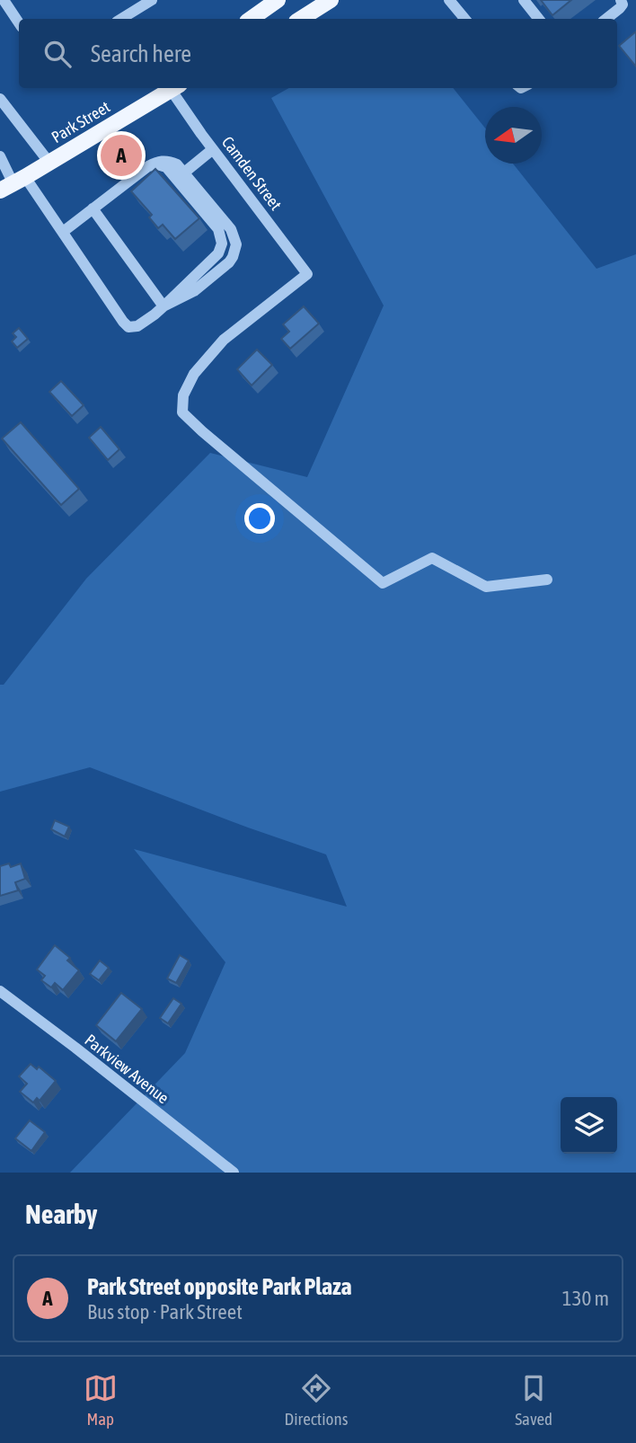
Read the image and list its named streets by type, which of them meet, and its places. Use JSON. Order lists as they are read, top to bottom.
{
  "streets": {
    "main road": ["Park Street"],
    "street": ["Camden Street", "Parkview Avenue"]
  },
  "crossings": [
    ["Park Street", "Camden Street"]
  ],
  "north": "left",
  "page": {
    "search": "Search here",
    "pins": "A",
    "heading": "Nearby",
    "list": [
      {
        "mark": "A",
        "name": "Park Street opposite Park Plaza",
        "note": "Bus stop · Park Street",
        "value": "130 m"
      }
    ],
    "nav": ["Map", "Directions", "Saved"]
  }
}
